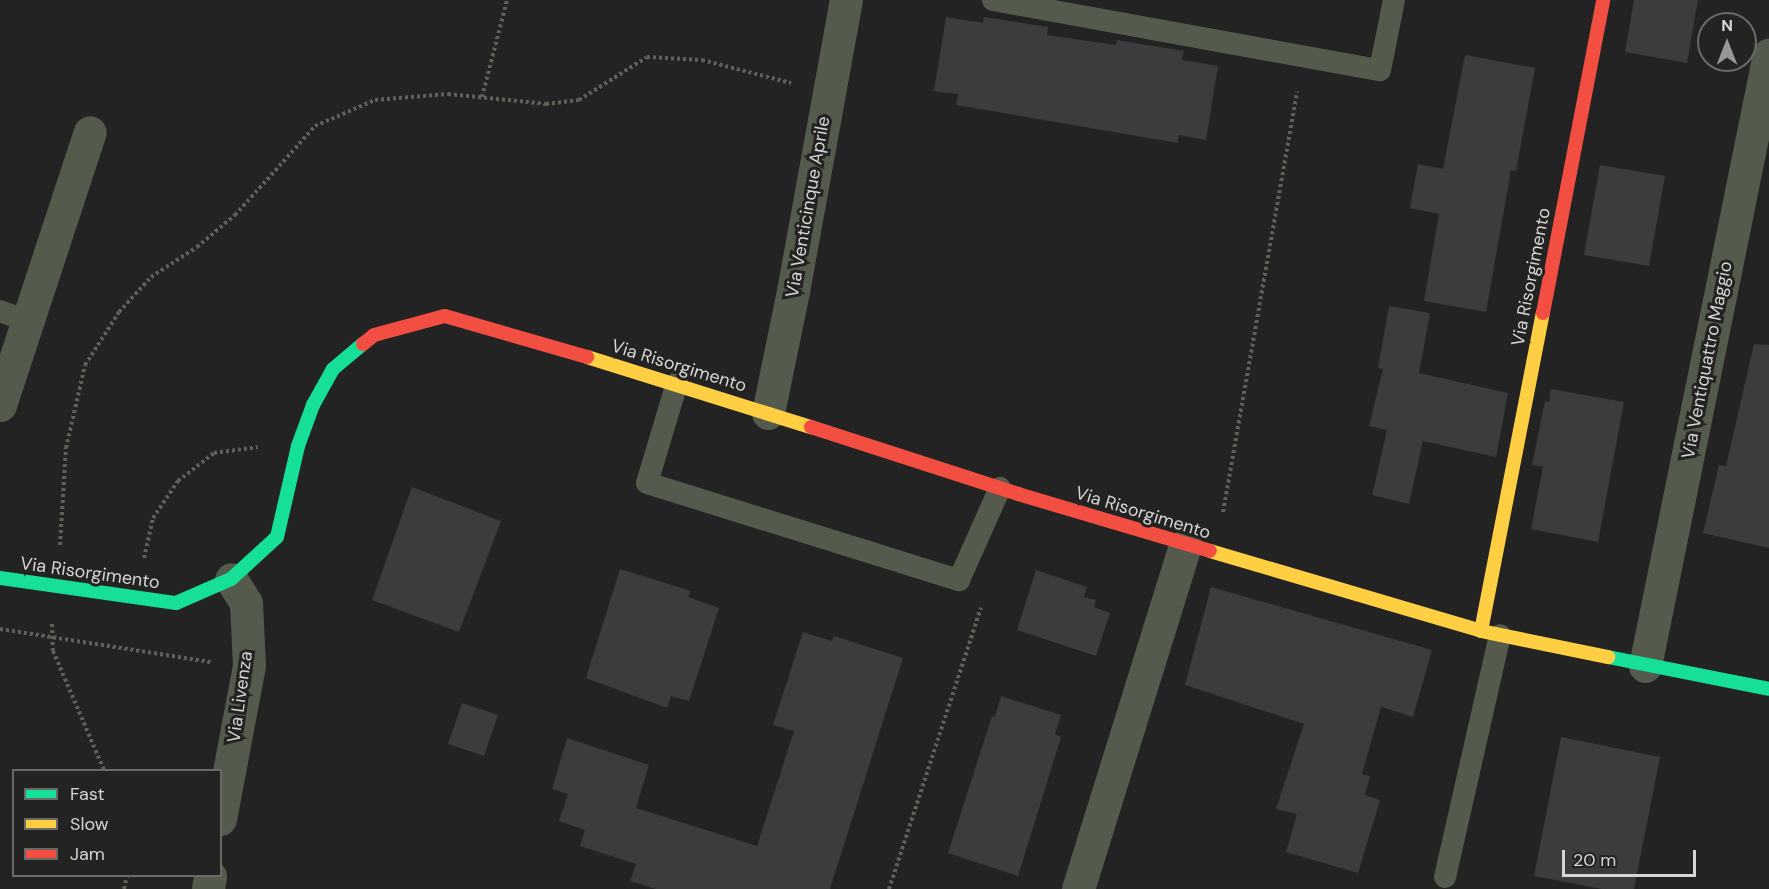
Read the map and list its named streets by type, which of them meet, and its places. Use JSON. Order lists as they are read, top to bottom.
{
  "streets": {
    "street": [
      "Via Venticinque Aprile",
      "Via Risorgimento",
      "Via Ventiquattro Maggio",
      "Via Livenza"
    ]
  },
  "crossings": [
    ["Via Venticinque Aprile", "Via Risorgimento"],
    ["Via Risorgimento", "Via Ventiquattro Maggio"],
    ["Via Risorgimento", "Via Livenza"]
  ],
  "legend": ["Fast", "Slow", "Jam"],
  "scale_bar": "20 m",
  "north": "top"
}
